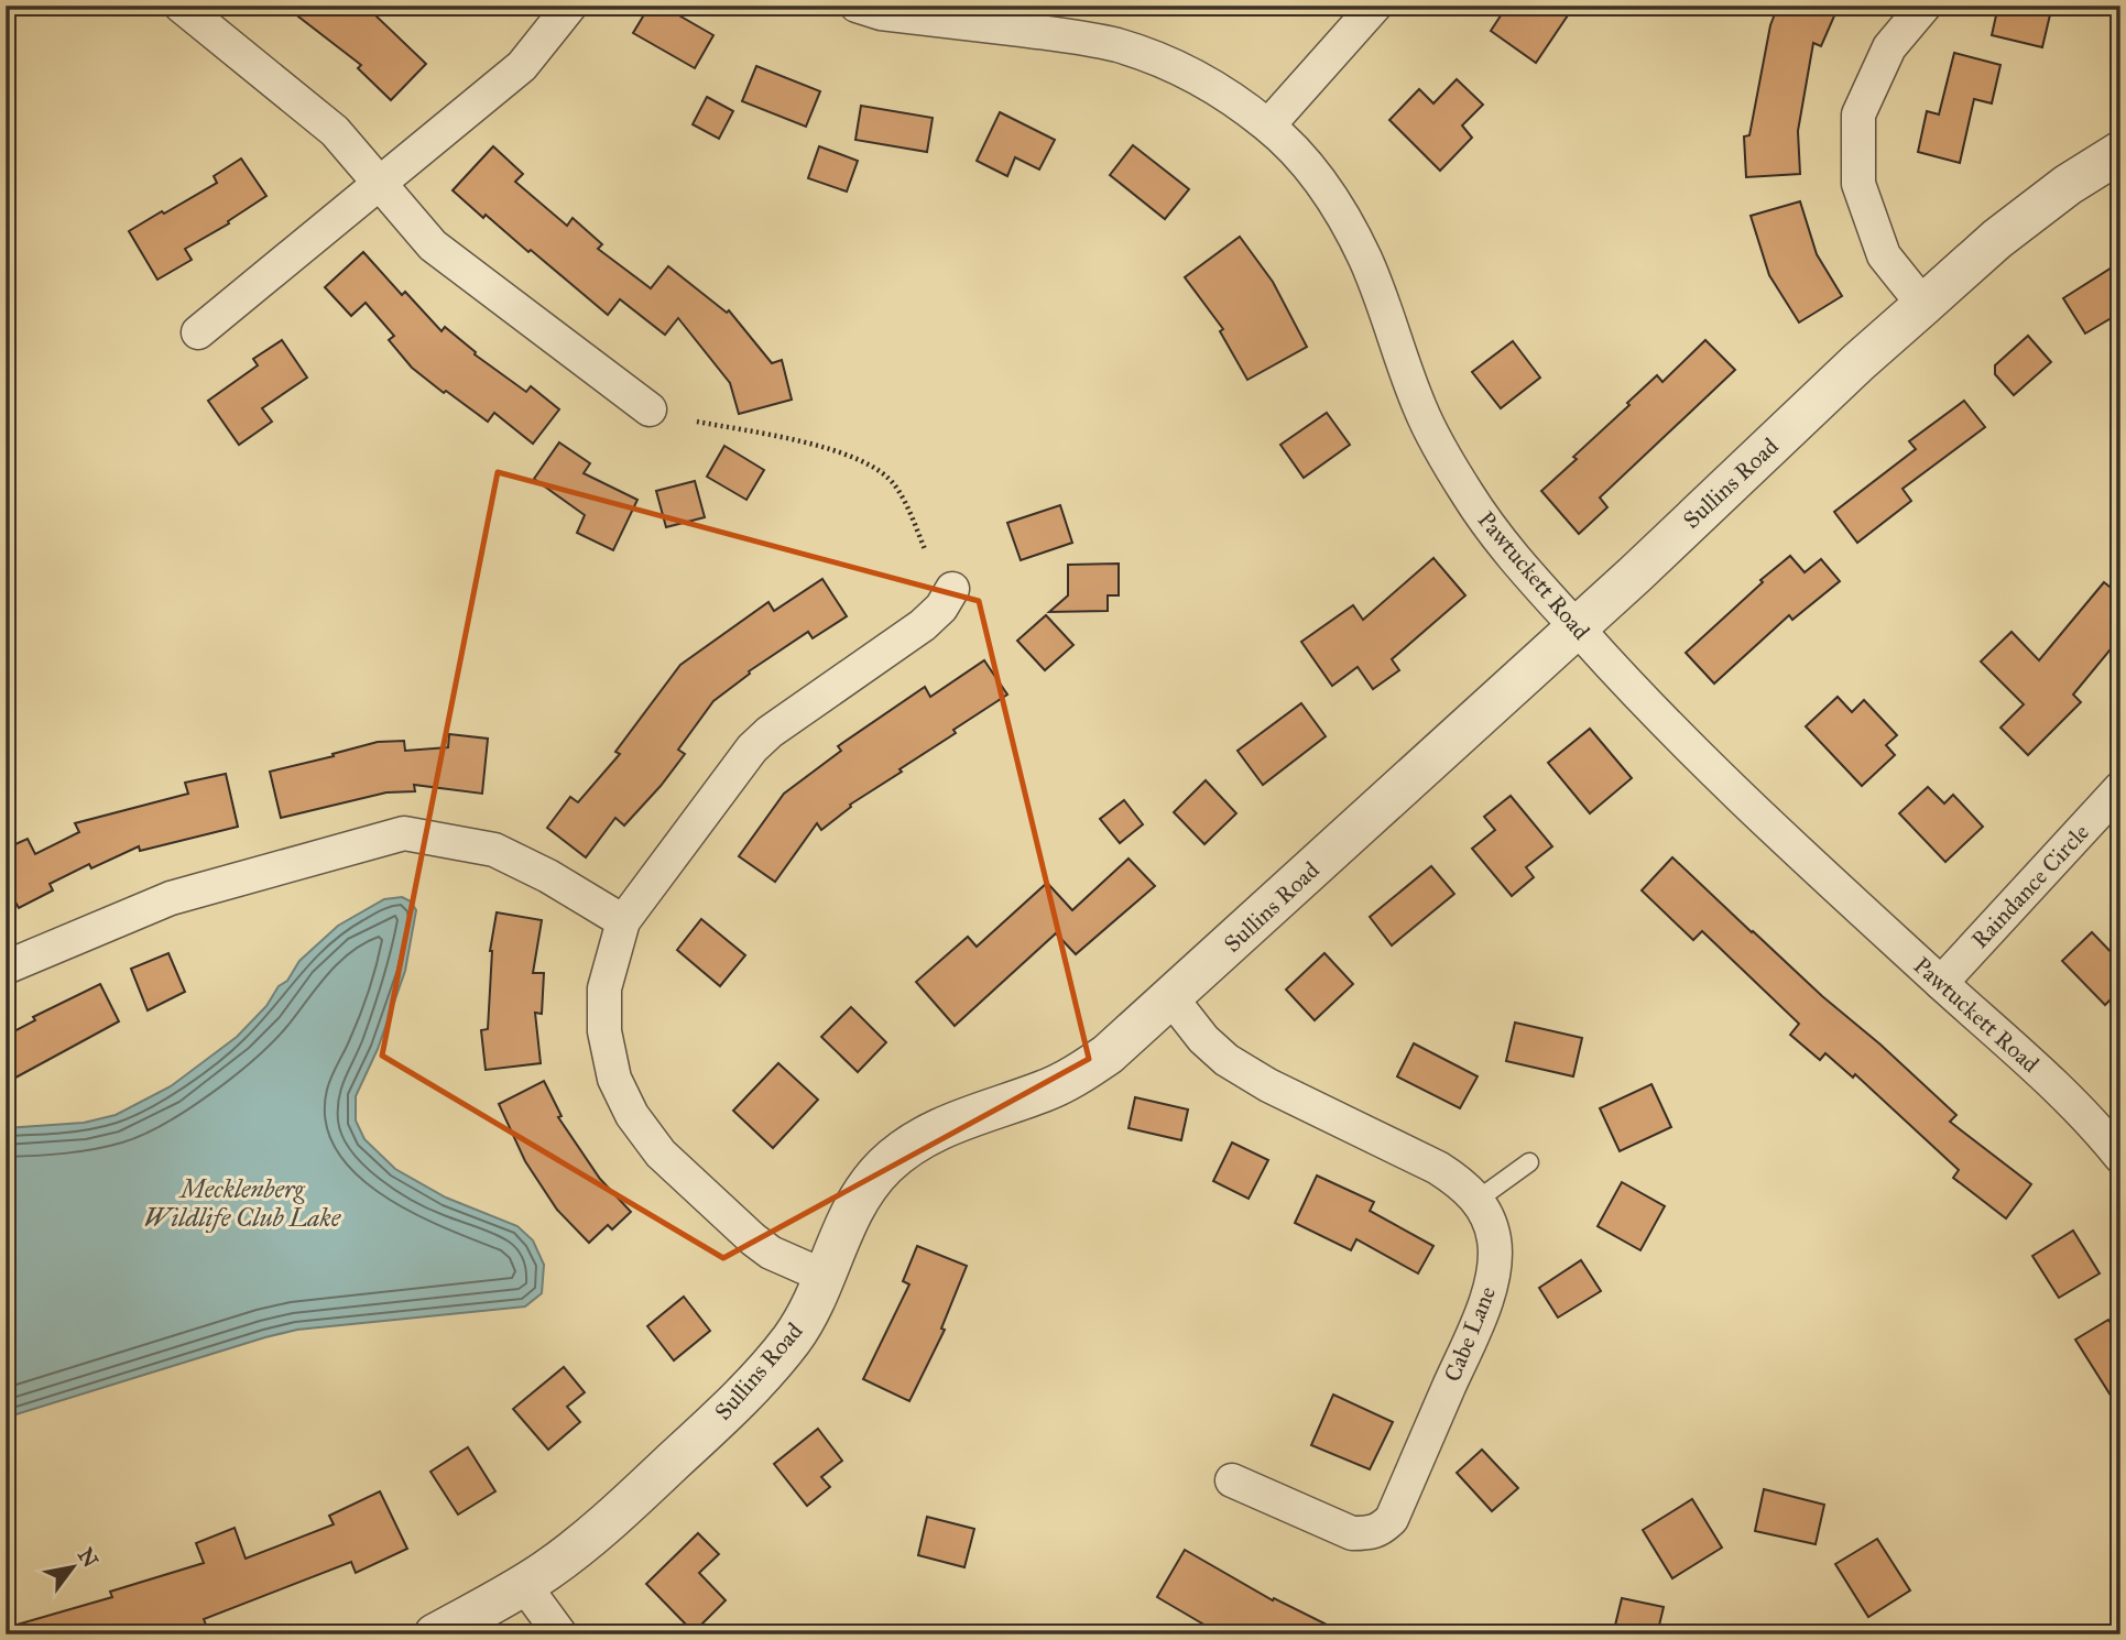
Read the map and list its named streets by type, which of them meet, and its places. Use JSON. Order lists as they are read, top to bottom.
{
  "streets": {
    "street": [
      "Sullins Road",
      "Pawtuckett Road",
      "Raindance Circle",
      "Cabe Lane"
    ]
  },
  "crossings": [
    ["Sullins Road", "Pawtuckett Road"],
    ["Sullins Road", "Cabe Lane"],
    ["Pawtuckett Road", "Raindance Circle"]
  ],
  "water": ["Mecklenberg Wildlife Club Lake"],
  "north": "top right"
}
